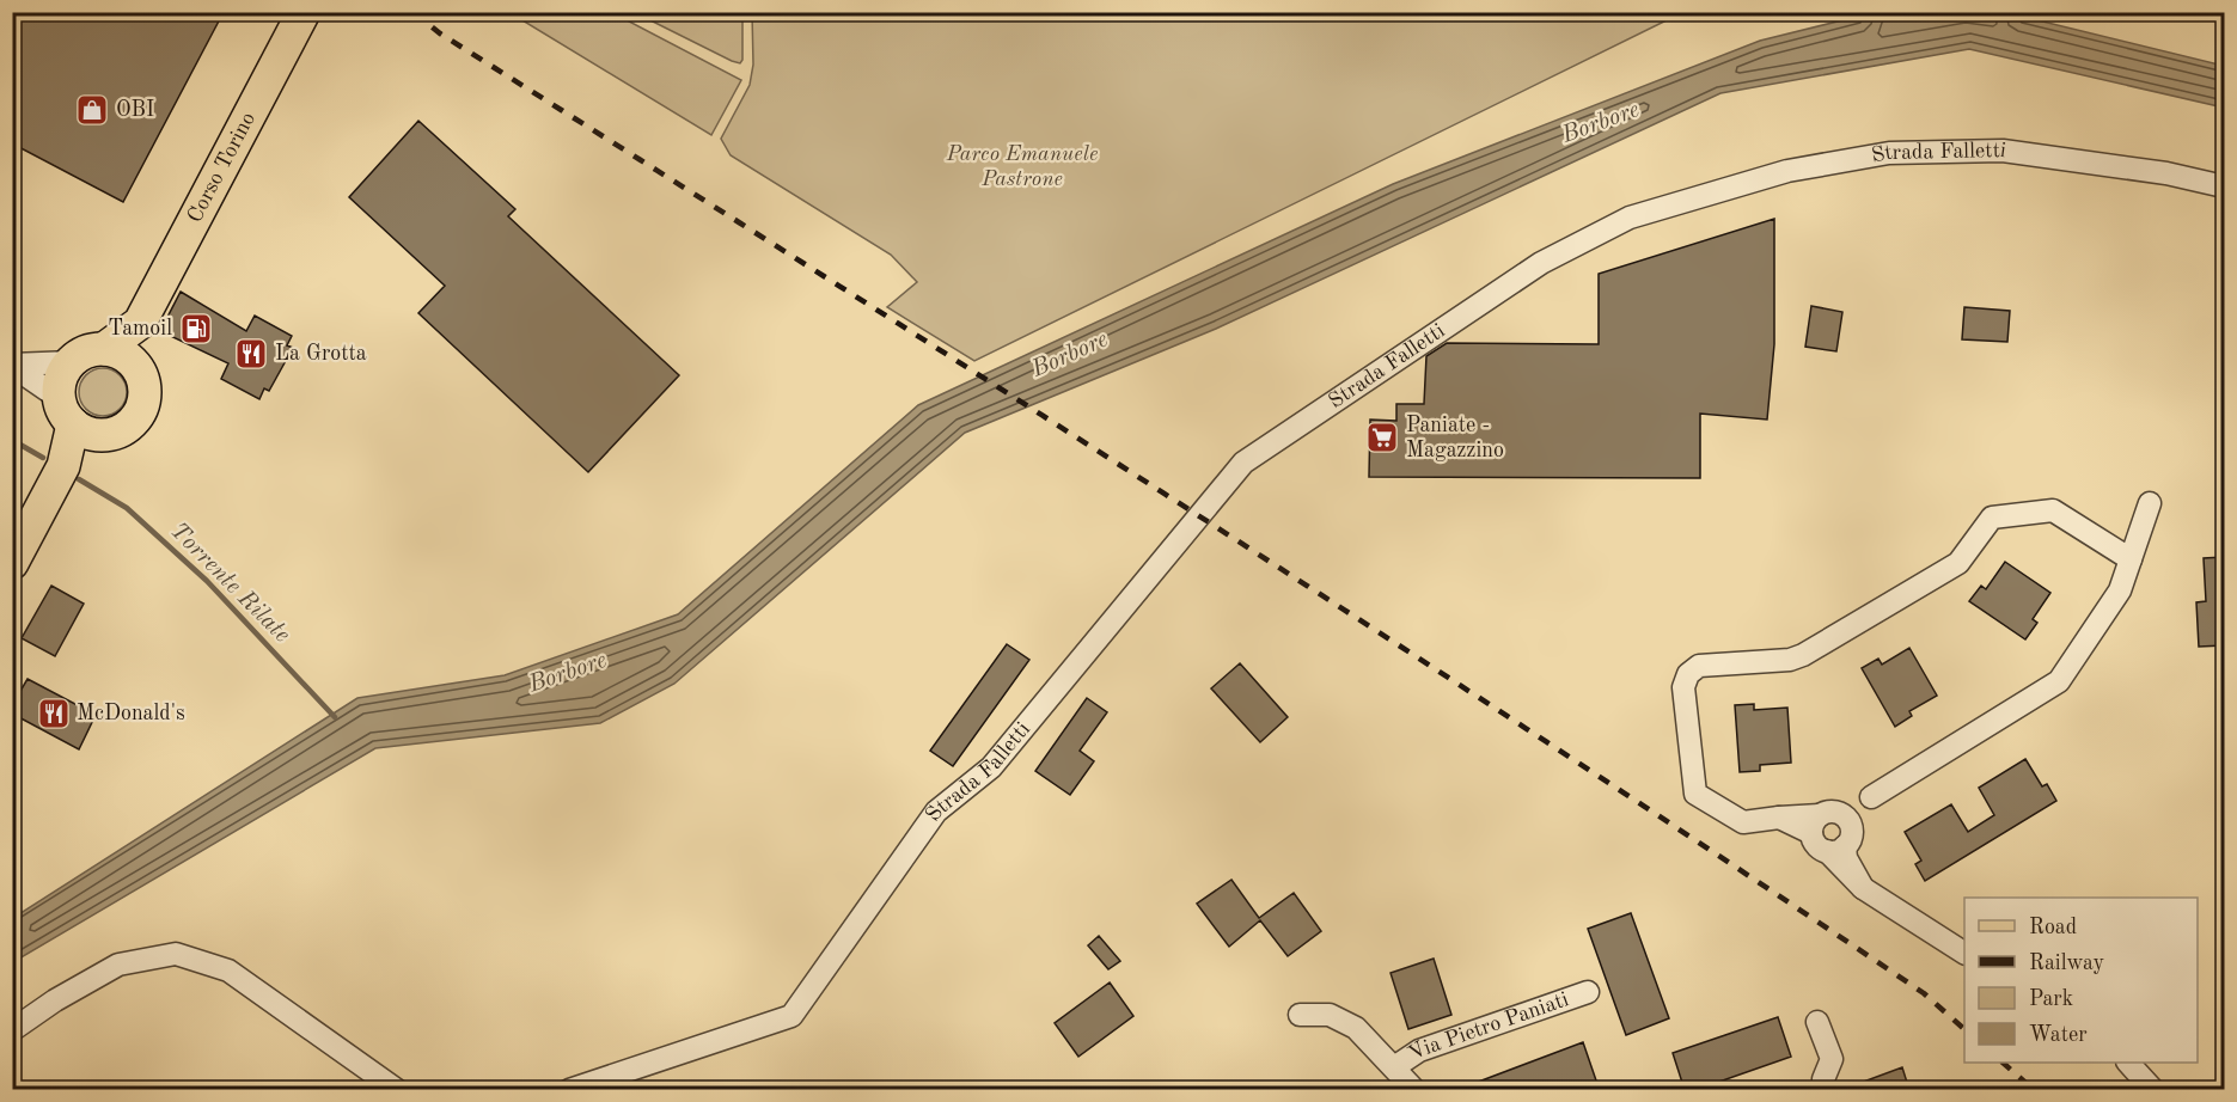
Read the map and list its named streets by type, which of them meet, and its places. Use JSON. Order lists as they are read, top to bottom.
{
  "streets": {
    "main road": ["Corso Torino"],
    "street": ["Strada Falletti", "Via Pietro Paniati"]
  },
  "water": ["Borbore", "Torrente Rilate"],
  "parks": ["Parco Emanuele Pastrone"],
  "places": {
    "shop": ["OBI"],
    "fuel station": ["Tamoil"],
    "restaurant": ["La Grotta", "McDonald's"],
    "supermarket": ["Paniate - Magazzino"]
  },
  "legend": [
    "Road",
    "Railway",
    "Park",
    "Water"
  ]
}
